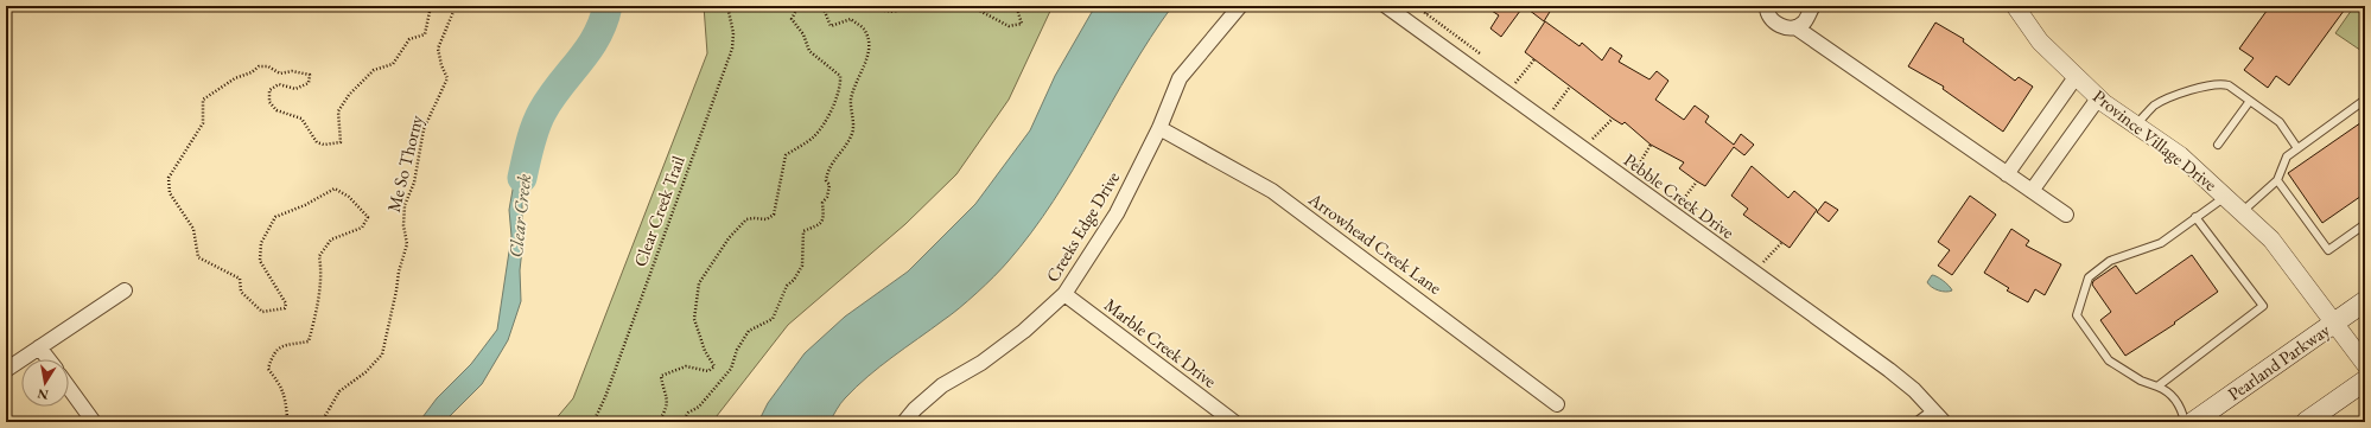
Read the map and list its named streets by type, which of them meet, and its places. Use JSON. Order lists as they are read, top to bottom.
{
  "streets": {
    "main road": ["Pearland Parkway"],
    "street": [
      "Province Village Drive",
      "Pebble Creek Drive",
      "Creeks Edge Drive",
      "Arrowhead Creek Lane",
      "Marble Creek Drive"
    ],
    "path": ["Me So Thorny", "Clear Creek Trail"]
  },
  "crossings": [
    ["Province Village Drive", "Pearland Parkway"],
    ["Creeks Edge Drive", "Arrowhead Creek Lane"],
    ["Creeks Edge Drive", "Marble Creek Drive"]
  ],
  "water": ["Clear Creek"],
  "north": "bottom"
}
